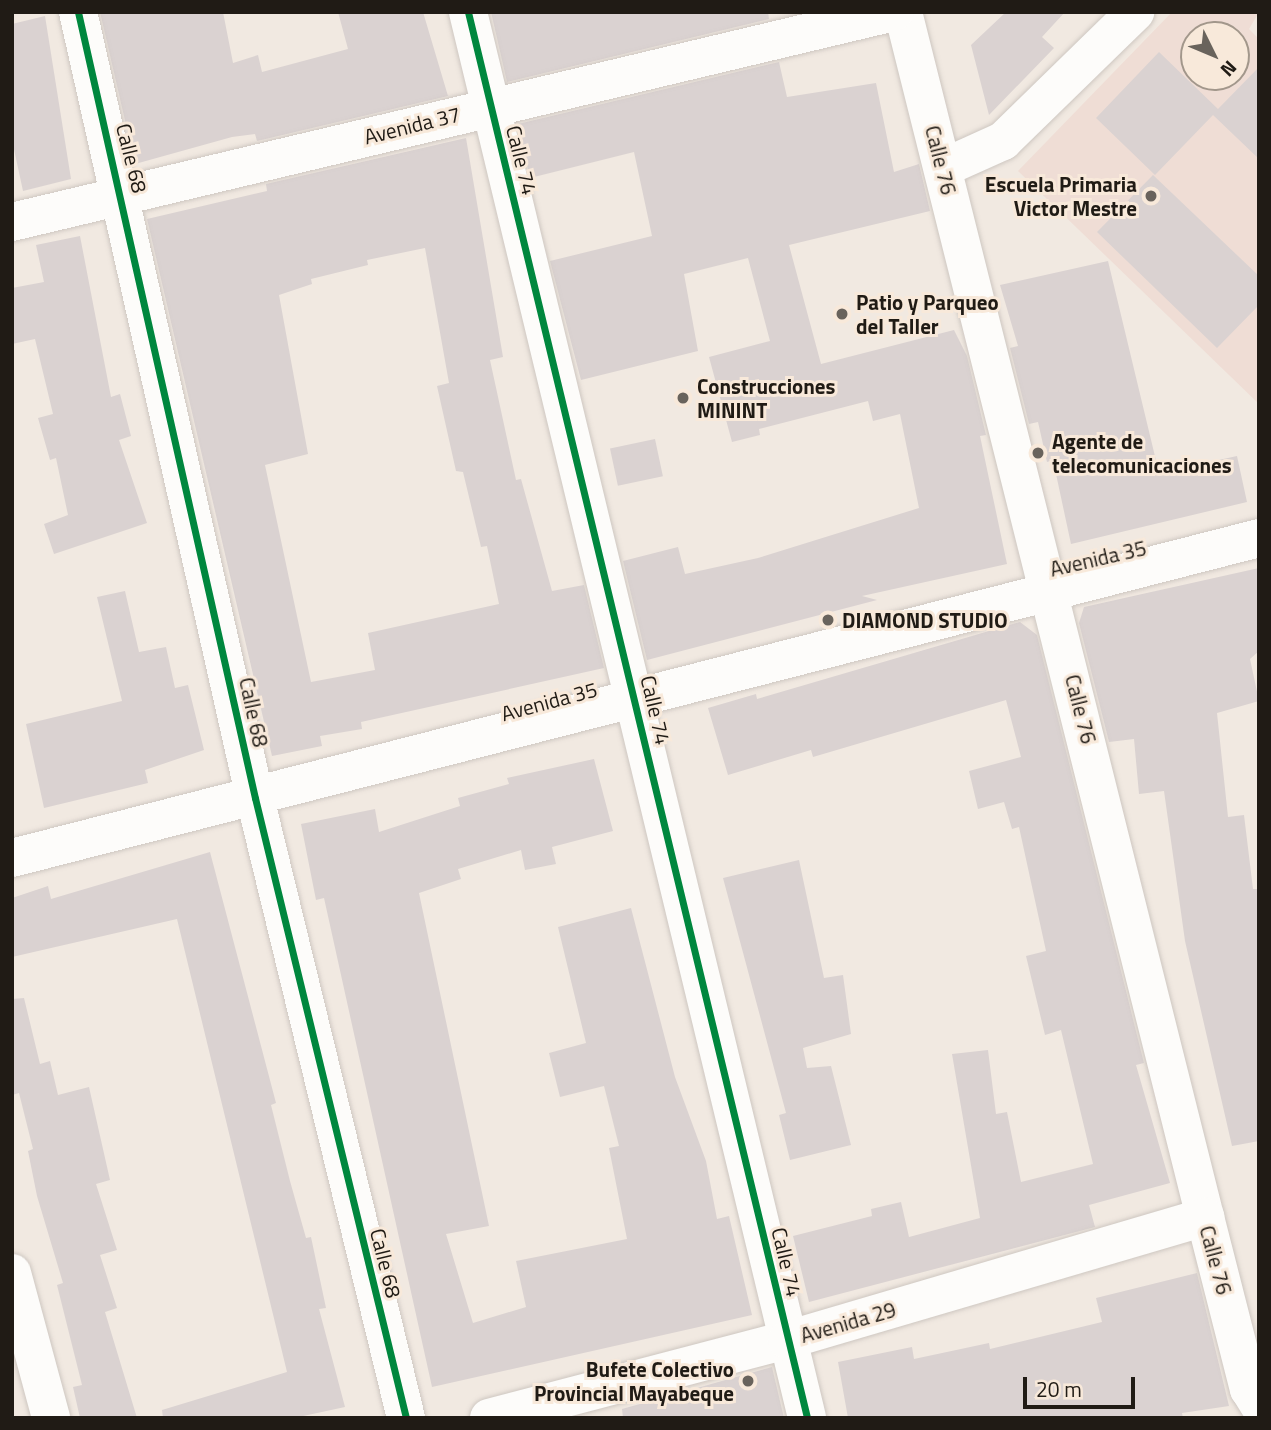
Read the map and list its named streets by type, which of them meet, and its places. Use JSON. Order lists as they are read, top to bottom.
{
  "streets": {
    "street": [
      "Avenida 37",
      "Calle 68",
      "Calle 74",
      "Calle 76",
      "Avenida 35",
      "Avenida 29"
    ]
  },
  "crossings": [
    ["Avenida 37", "Calle 68"],
    ["Avenida 37", "Calle 74"],
    ["Calle 68", "Avenida 35"],
    ["Calle 74", "Avenida 35"],
    ["Calle 74", "Avenida 29"],
    ["Calle 76", "Avenida 35"],
    ["Calle 76", "Avenida 29"]
  ],
  "places": [
    "Escuela Primaria Victor Mestre",
    "Patio y Parqueo del Taller",
    "Construcciones MININT",
    "Agente de telecomunicaciones",
    "DIAMOND STUDIO",
    "Bufete Colectivo Provincial Mayabeque"
  ],
  "scale_bar": "20 m",
  "north": "bottom right"
}
